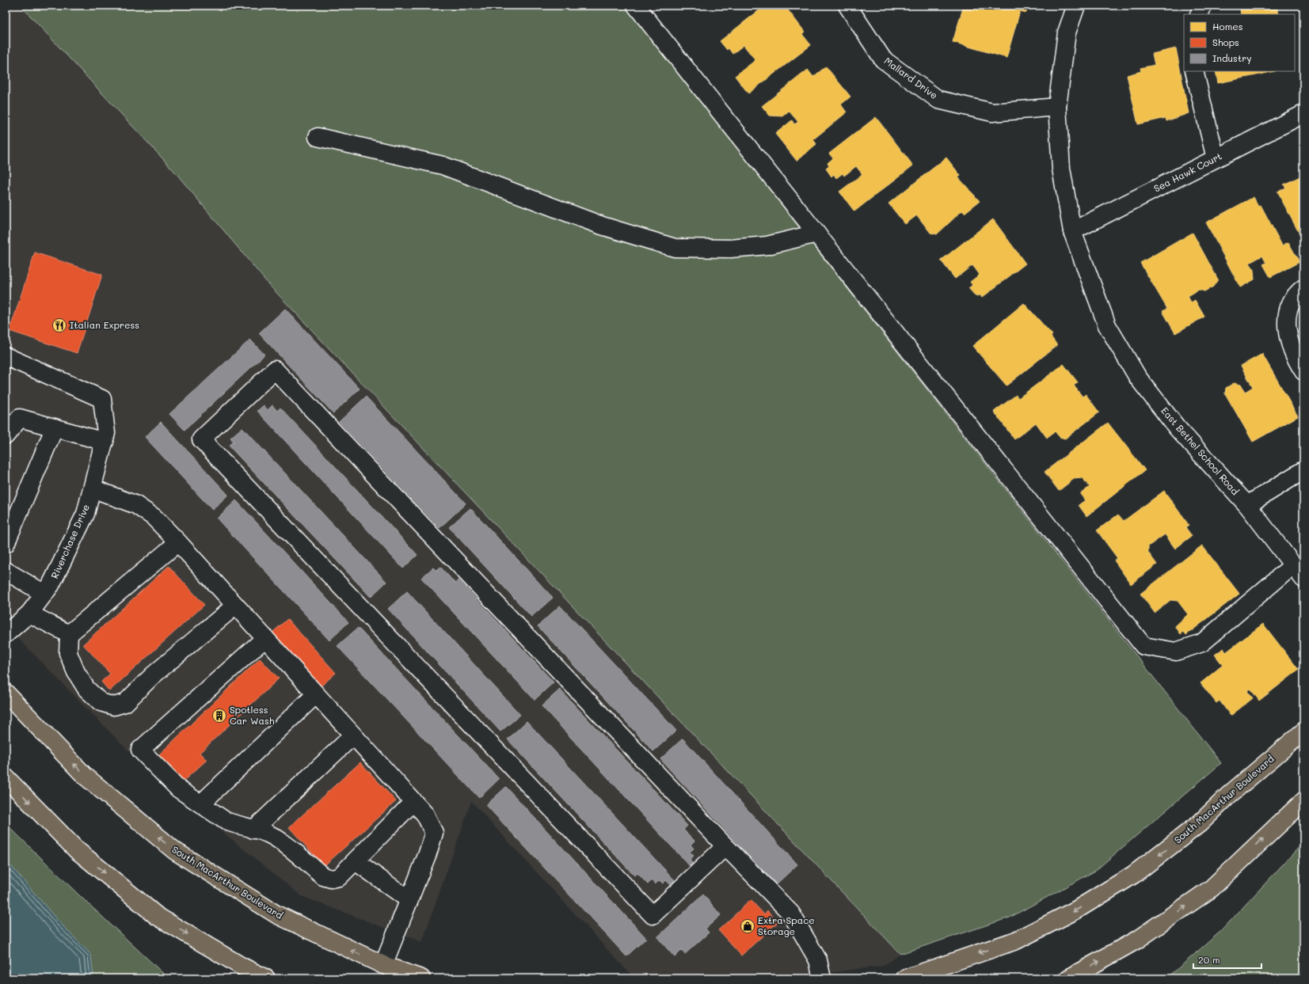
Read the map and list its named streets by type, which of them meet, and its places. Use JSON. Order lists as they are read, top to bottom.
{
  "streets": {
    "main road": ["South MacArthur Boulevard"],
    "street": [
      "Mallard Drive",
      "Sea Hawk Court",
      "East Bethel School Road",
      "Riverchase Drive"
    ]
  },
  "crossings": [
    ["Mallard Drive", "East Bethel School Road"],
    ["Sea Hawk Court", "East Bethel School Road"]
  ],
  "one_way": ["South MacArthur Boulevard"],
  "places": {
    "restaurant": ["Italian Express"],
    "building": ["Spotless Car Wash"],
    "shop": ["Extra Space Storage"]
  },
  "legend": ["Homes", "Shops", "Industry"],
  "scale_bar": "20 m"
}
